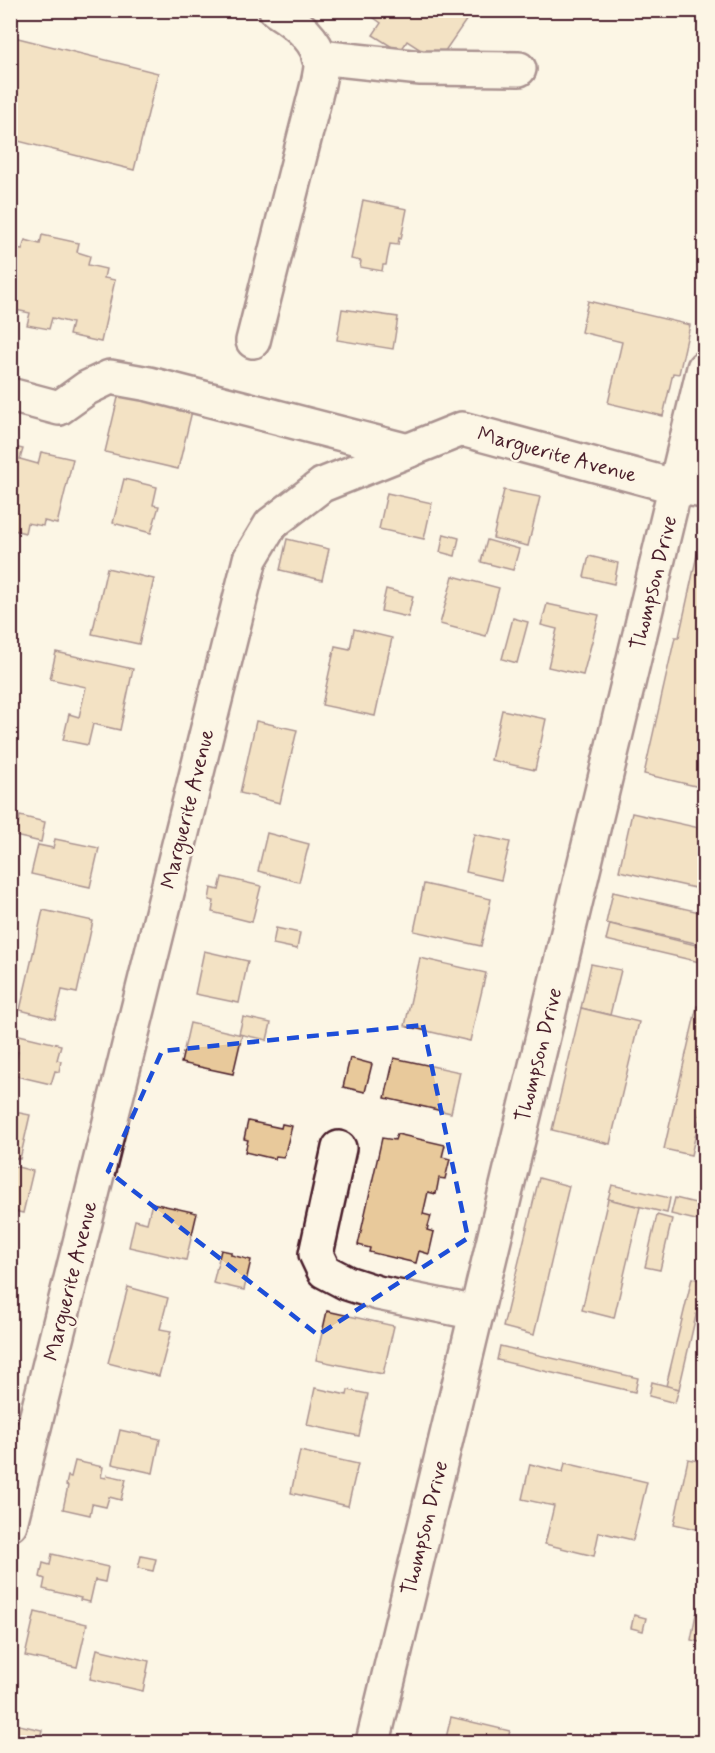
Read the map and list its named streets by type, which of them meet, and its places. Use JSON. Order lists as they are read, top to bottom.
{
  "streets": {
    "street": ["Marguerite Avenue", "Thompson Drive"]
  },
  "crossings": [
    ["Marguerite Avenue", "Thompson Drive"]
  ]
}
